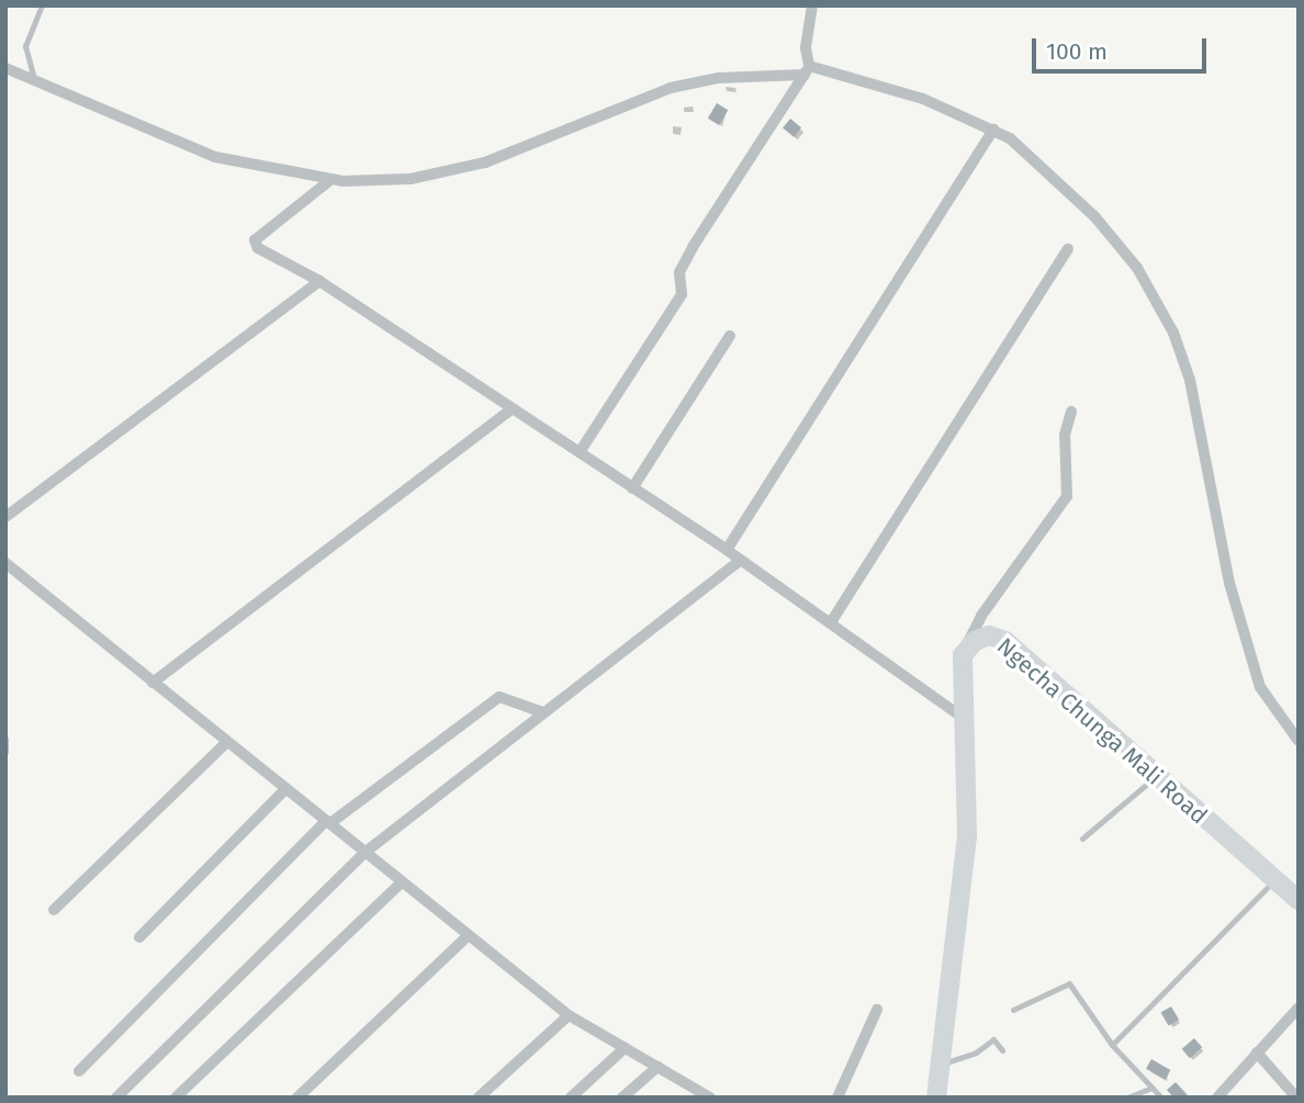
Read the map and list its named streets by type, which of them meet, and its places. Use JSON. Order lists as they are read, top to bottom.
{
  "streets": {
    "main road": ["Ngecha Chunga Mali Road"]
  },
  "scale_bar": "100 m"
}
